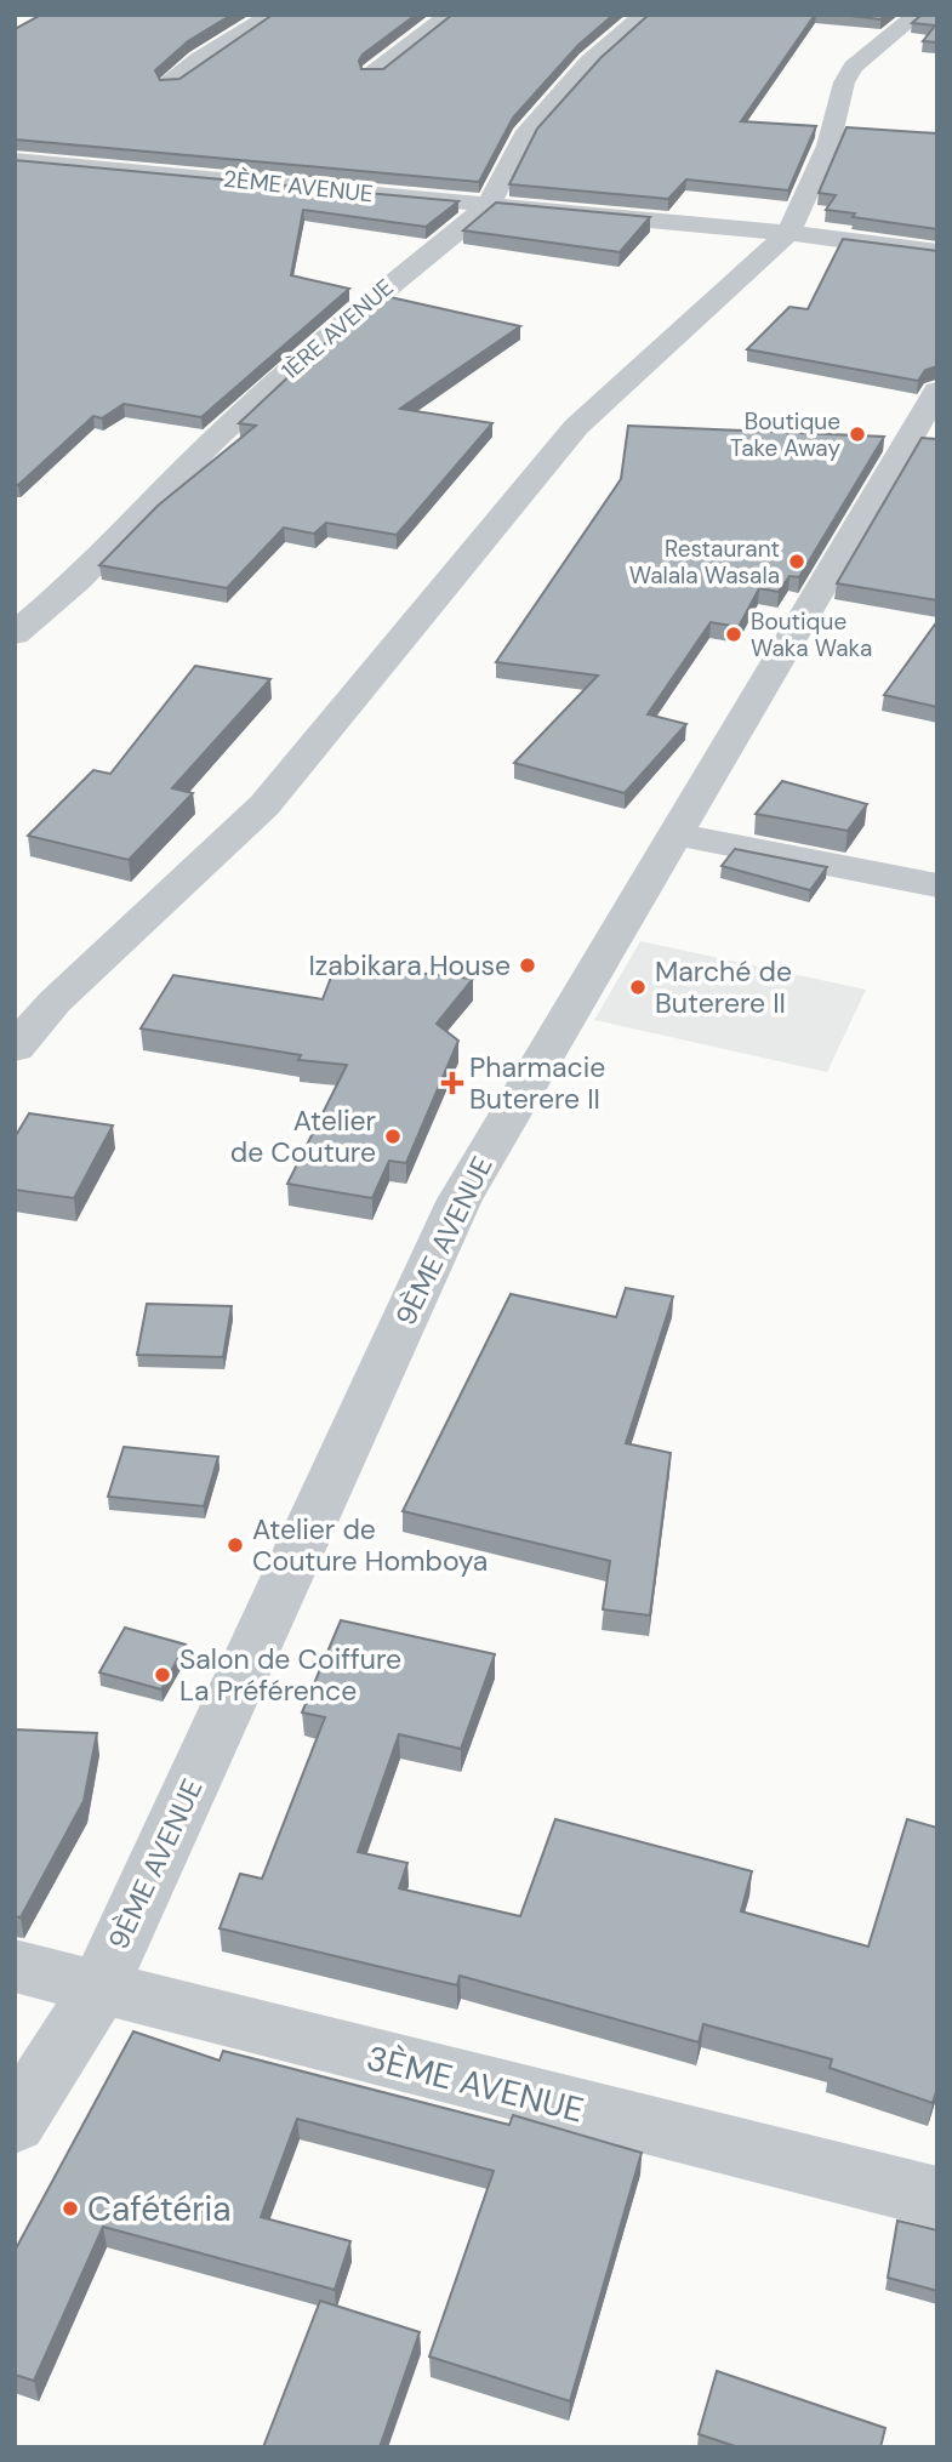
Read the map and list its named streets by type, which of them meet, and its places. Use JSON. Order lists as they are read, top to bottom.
{
  "streets": {
    "street": [
      "2ÈME AVENUE",
      "1ÈRE AVENUE",
      "9ÈME AVENUE",
      "3ÈME AVENUE"
    ]
  },
  "crossings": [
    ["2ÈME AVENUE", "1ÈRE AVENUE"],
    ["9ÈME AVENUE", "3ÈME AVENUE"]
  ],
  "places": {
    "other": [
      "Boutique Take Away",
      "Restaurant Walala Wasala",
      "Boutique Waka Waka",
      "Izabikara House",
      "Marché de Buterere II",
      "Atelier de Couture",
      "Atelier de Couture Homboya",
      "Salon de Coiffure La Préférence",
      "Cafétéria"
    ],
    "health": ["Pharmacie Buterere II"]
  }
}
